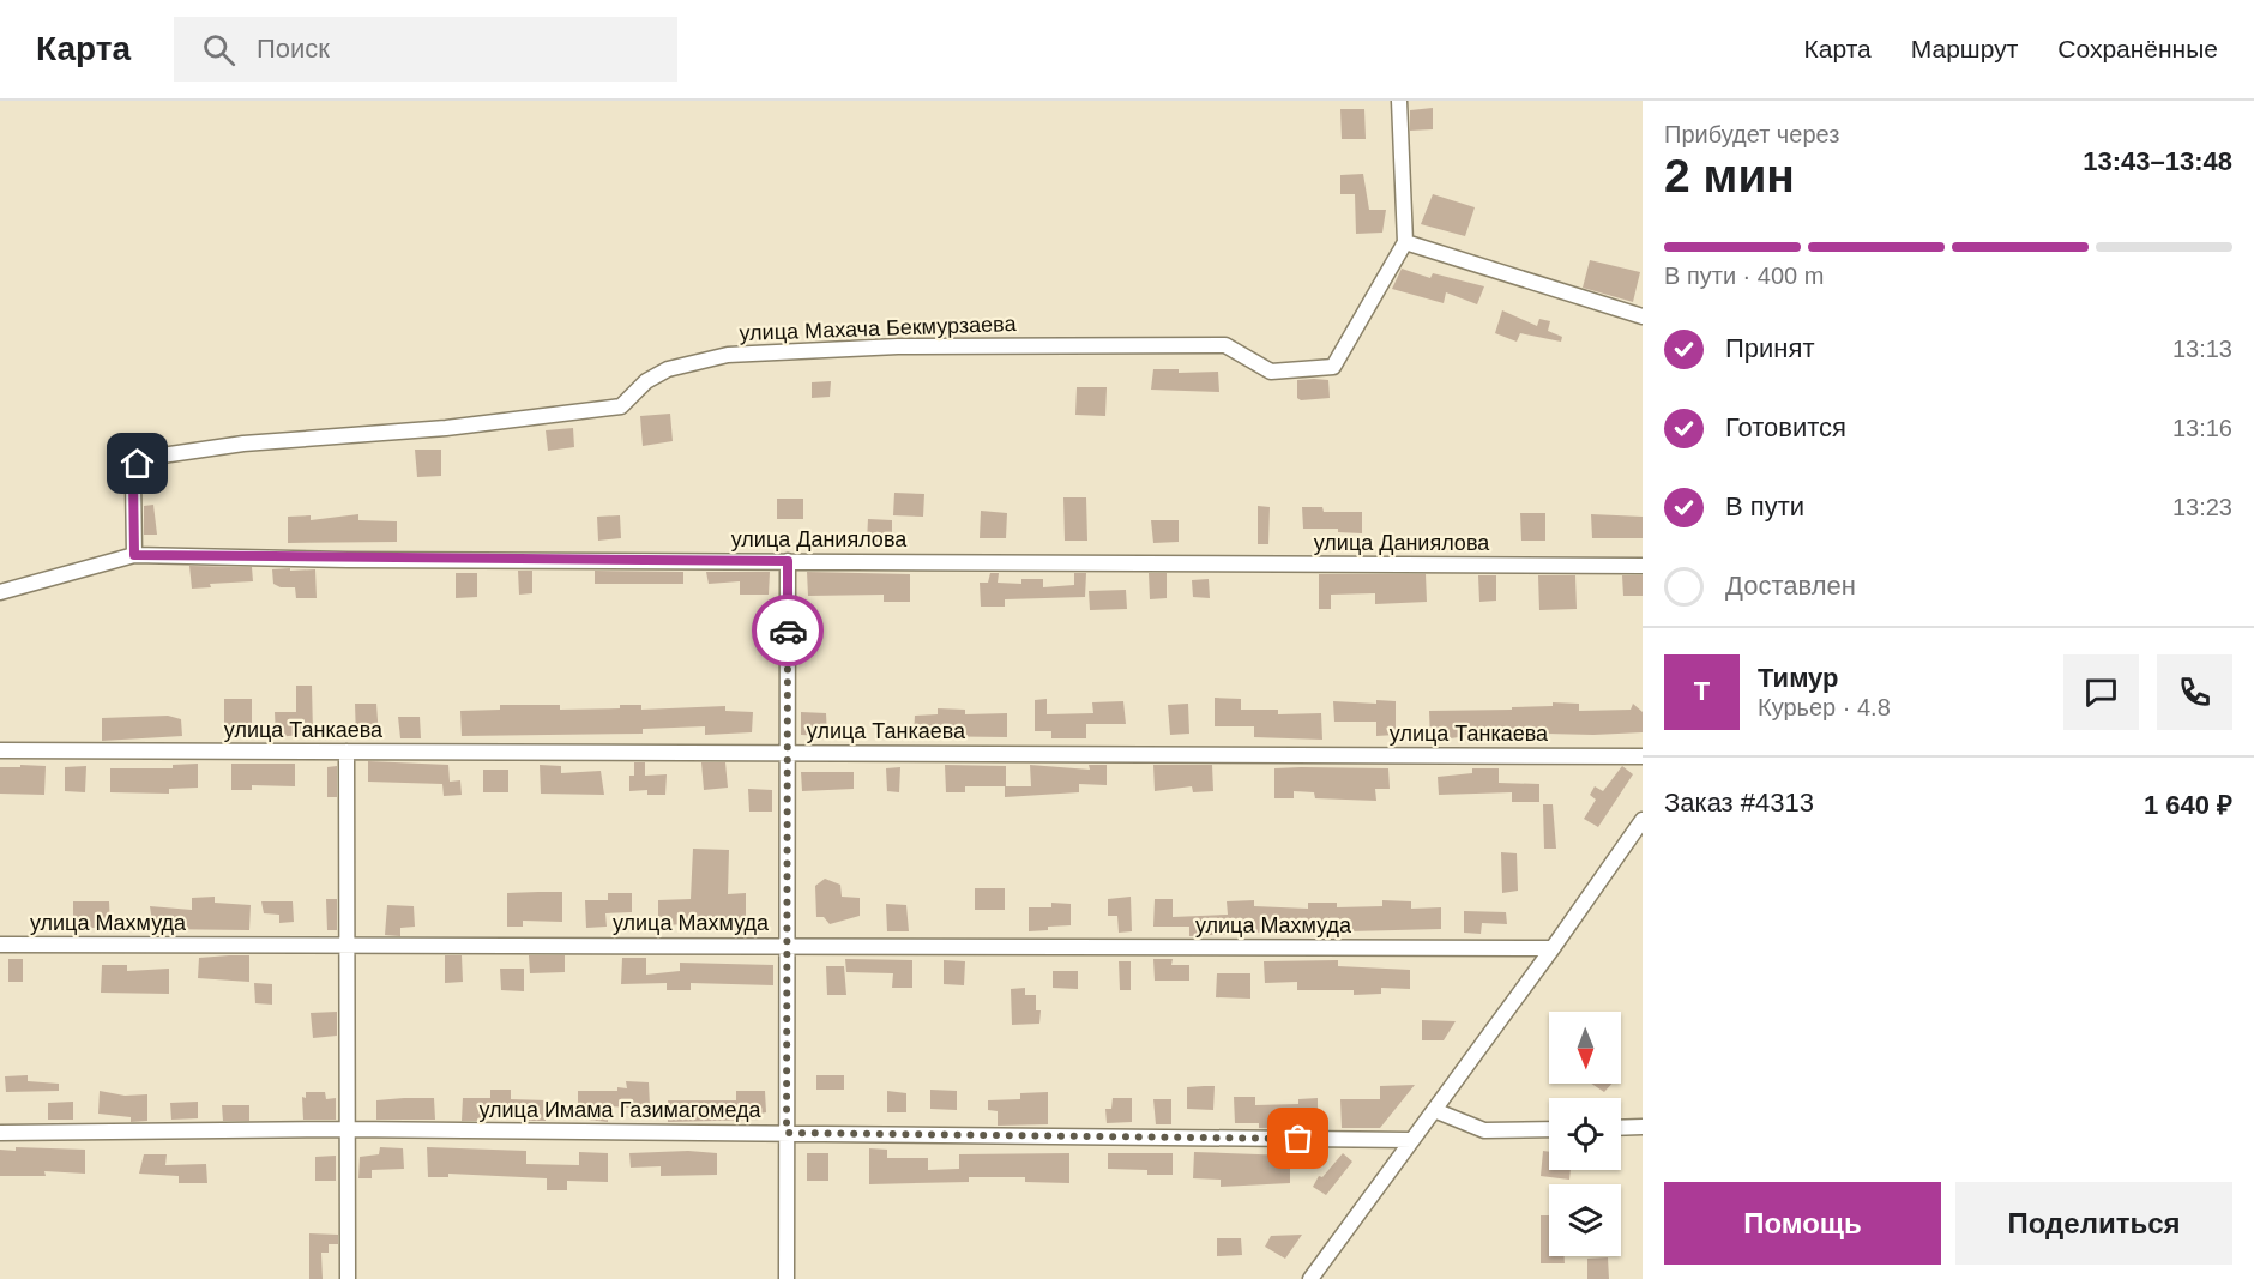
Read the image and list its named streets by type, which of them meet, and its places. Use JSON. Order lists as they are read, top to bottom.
{
  "streets": {
    "street": [
      "улица Махача Бекмурзаева",
      "улица Даниялова",
      "улица Танкаева",
      "улица Махмуда",
      "улица Имама Газимагомеда"
    ]
  },
  "crossings": [
    ["улица Махача Бекмурзаева", "улица Даниялова"]
  ],
  "north": "bottom",
  "page": {
    "header": "Карта",
    "search": "Поиск",
    "nav": ["Карта", "Маршрут", "Сохранённые"],
    "heading": ["2 мин", "Прибудет через", "13:43–13:48"],
    "panel": [
      "Тимур",
      "Курьер · 4.8",
      "Заказ #4313",
      "1 640 ₽"
    ],
    "bar": "В пути · 400 m",
    "list": [
      ["Принят", "13:13"],
      ["Готовится", "13:16"],
      ["В пути", "13:23"],
      "Доставлен"
    ],
    "round": "Т",
    "buttons": ["Помощь", "Поделиться"]
  }
}
